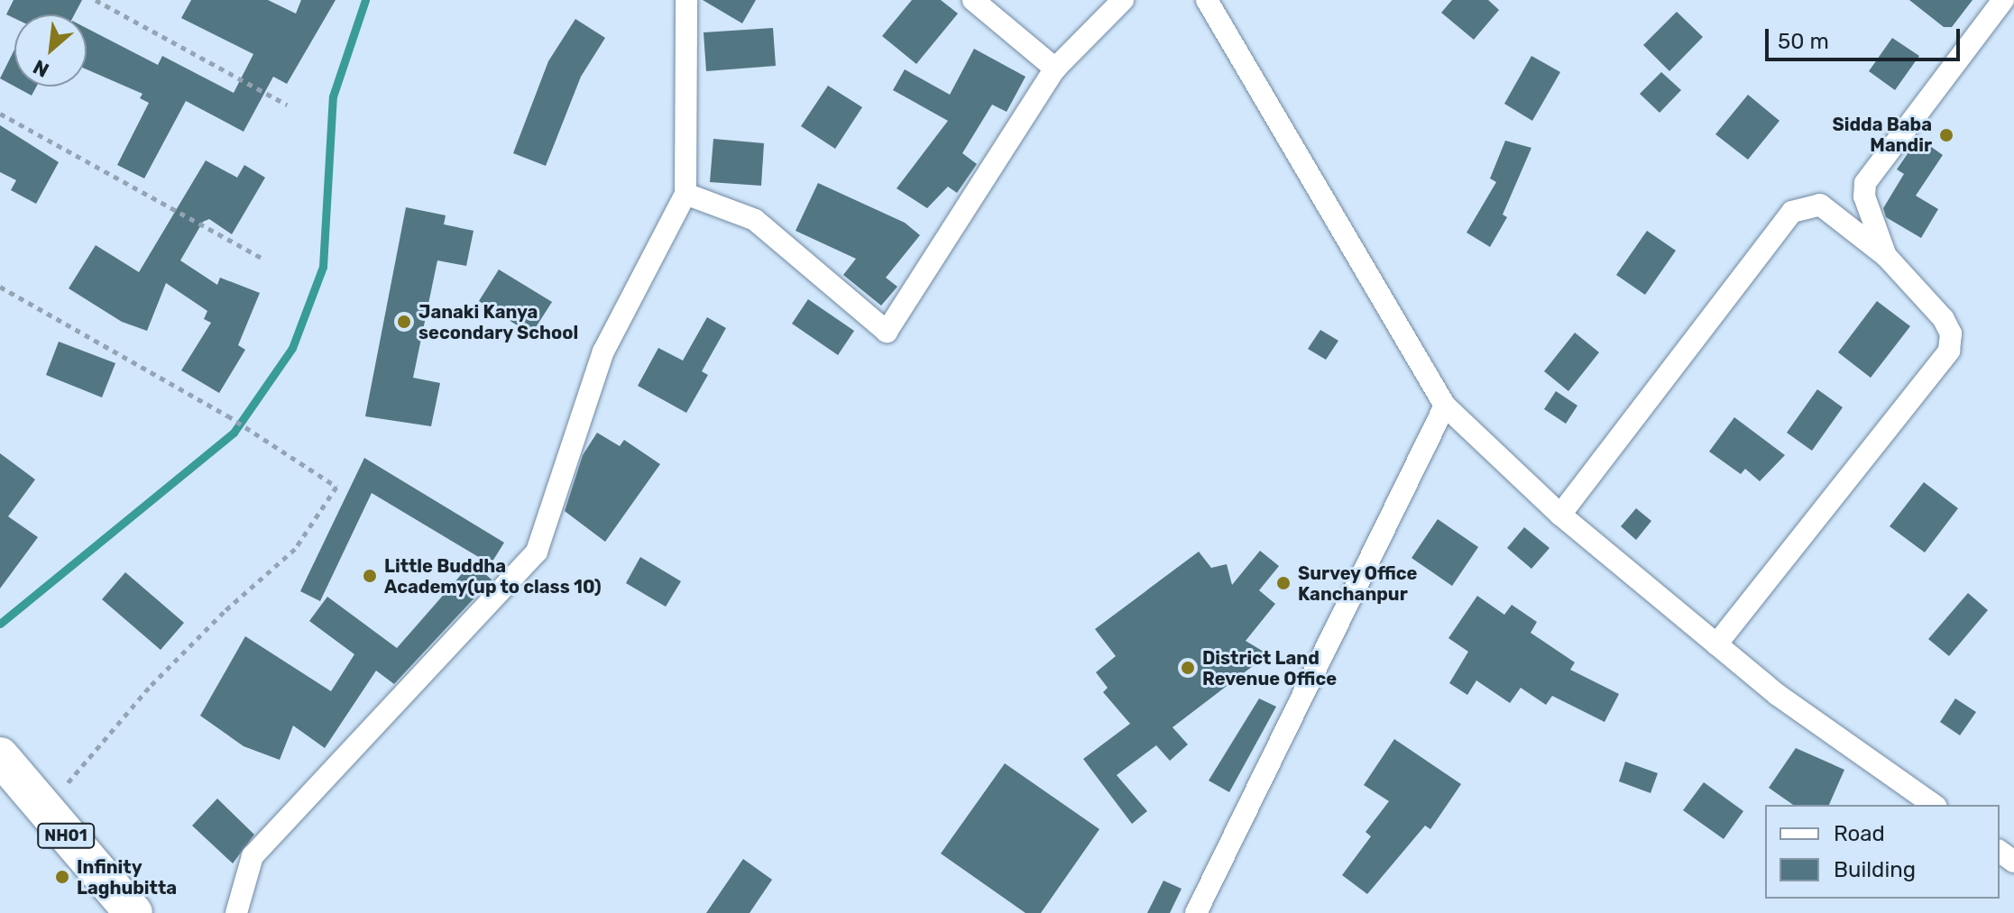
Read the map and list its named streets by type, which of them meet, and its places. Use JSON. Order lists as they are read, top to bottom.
{
  "streets": {
    "highway": ["NH01"]
  },
  "places": [
    "Sidda Baba Mandir",
    "Janaki Kanya secondary School",
    "Little Buddha Academy(up to class 10)",
    "Survey Office Kanchanpur",
    "District Land Revenue Office",
    "Infinity Laghubitta"
  ],
  "legend": ["Road", "Building"],
  "scale_bar": "50 m",
  "north": "bottom left"
}
